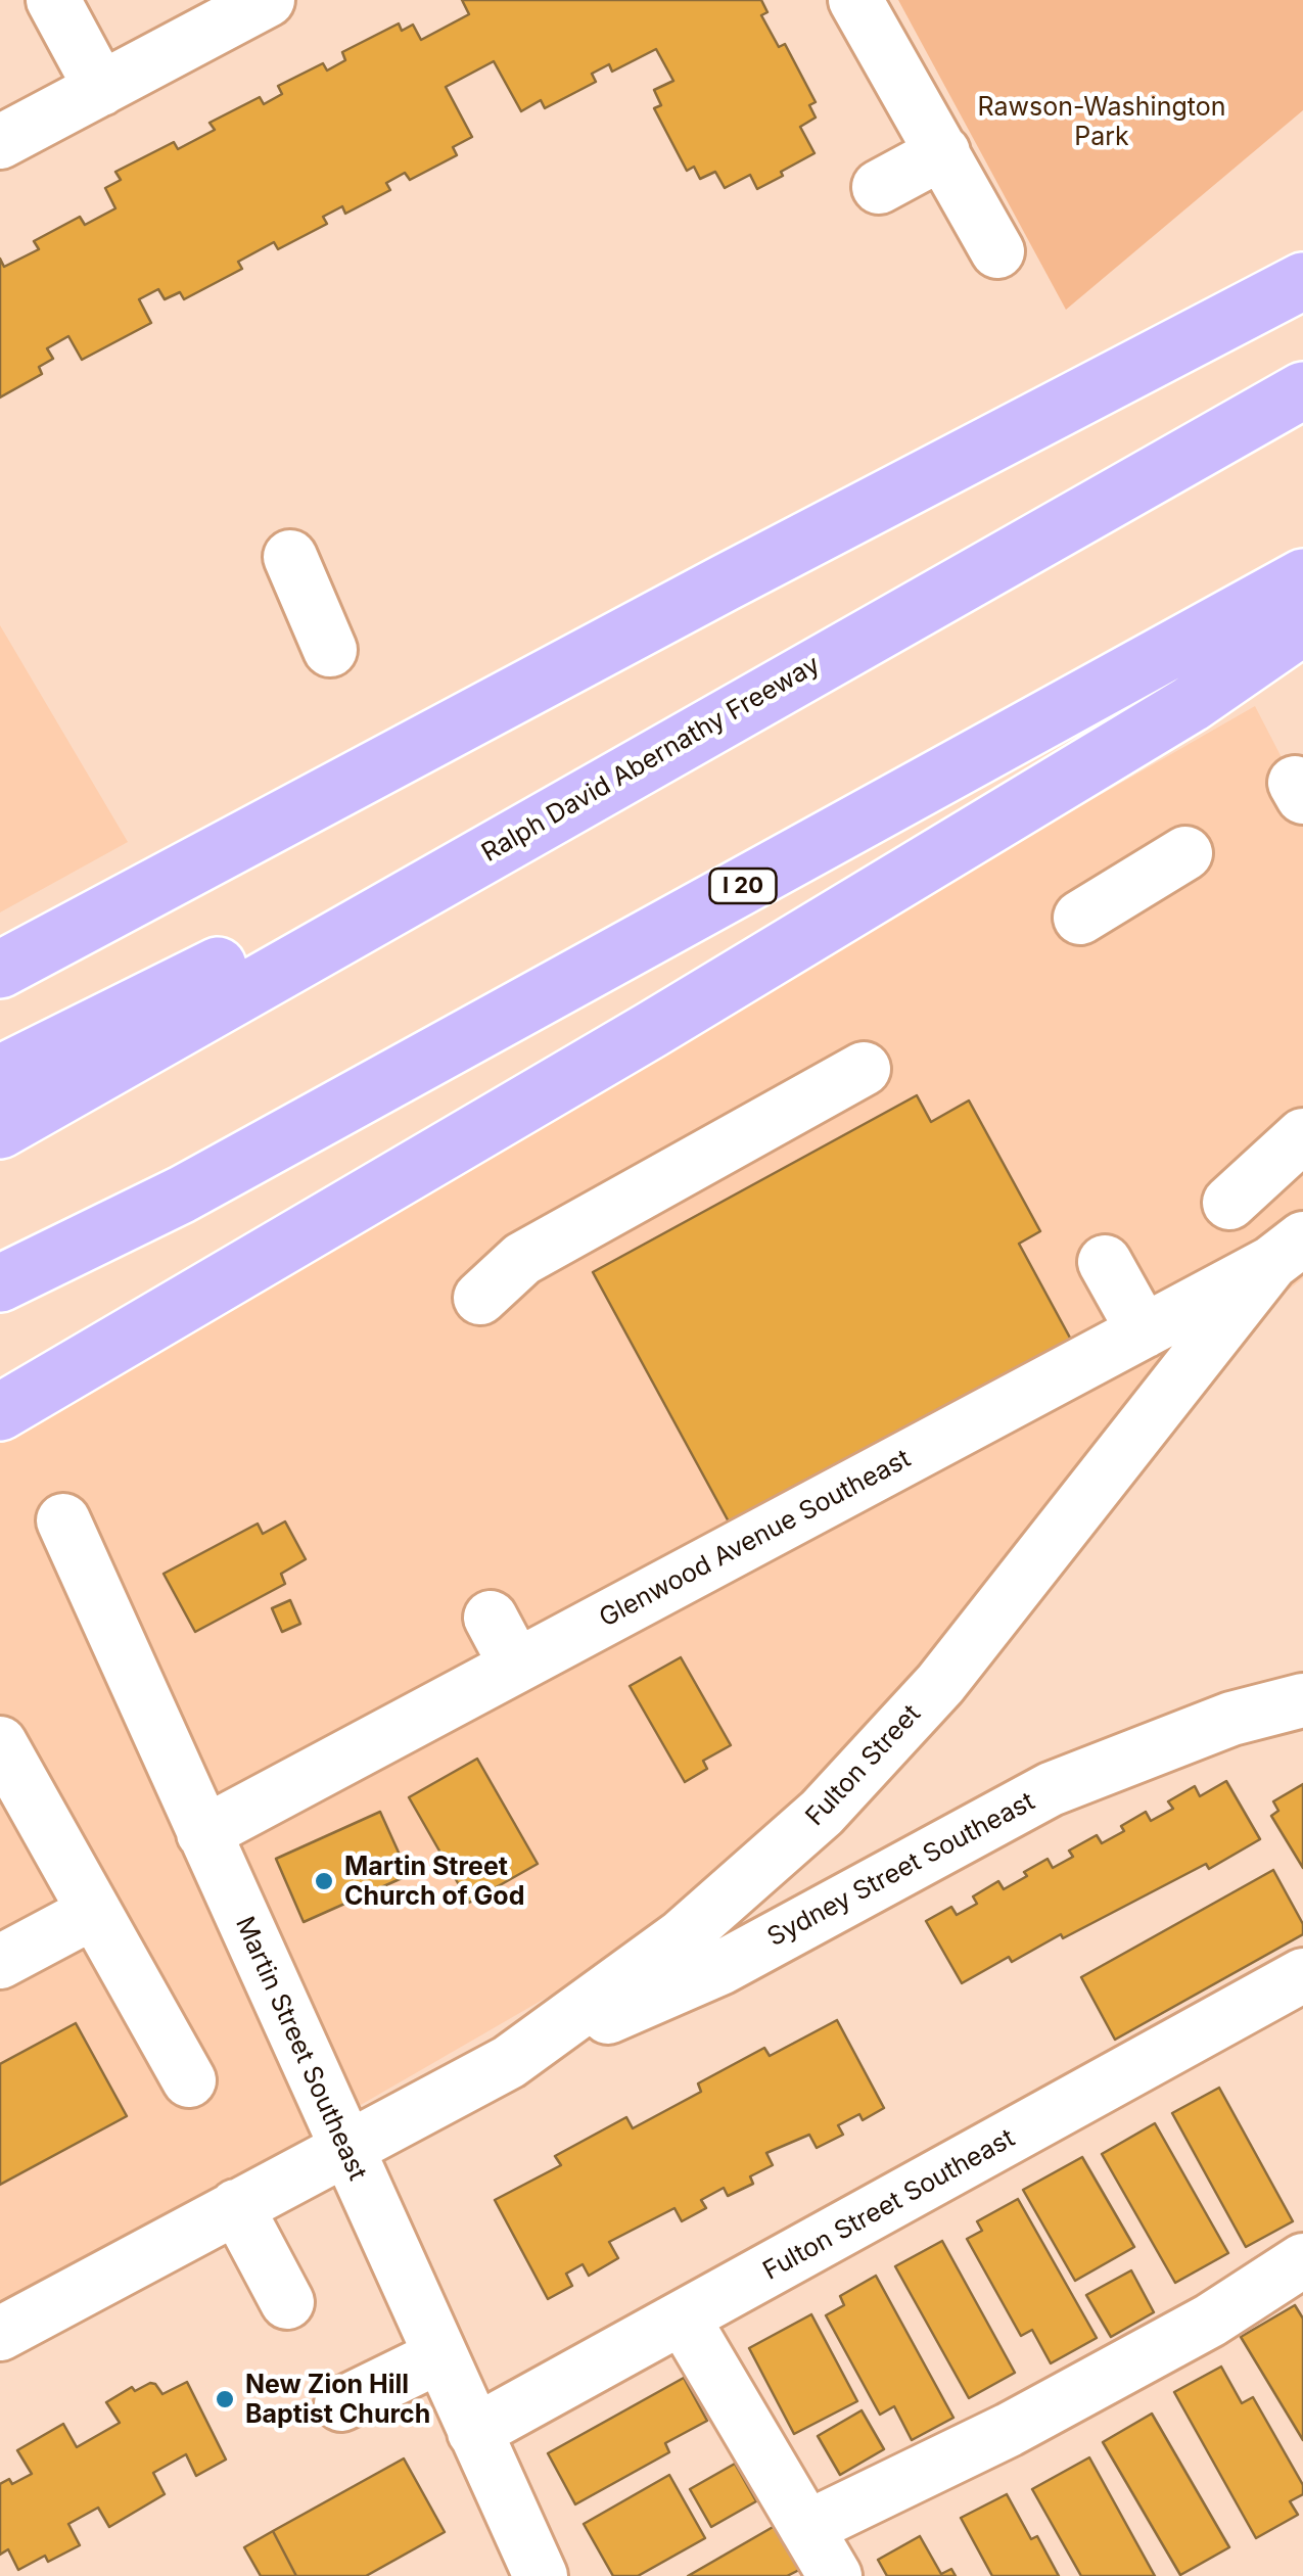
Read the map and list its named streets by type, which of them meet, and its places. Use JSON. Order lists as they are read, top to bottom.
{
  "streets": {
    "highway": ["Ralph David Abernathy Freeway", "I 20"],
    "street": [
      "Glenwood Avenue Southeast",
      "Fulton Street",
      "Sydney Street Southeast",
      "Martin Street Southeast",
      "Fulton Street Southeast"
    ]
  },
  "crossings": [
    ["Glenwood Avenue Southeast", "Fulton Street"],
    ["Glenwood Avenue Southeast", "Martin Street Southeast"],
    ["Fulton Street", "Sydney Street Southeast"],
    ["Fulton Street", "Martin Street Southeast"],
    ["Martin Street Southeast", "Fulton Street Southeast"]
  ],
  "parks": ["Rawson-Washington Park"],
  "places": ["Martin Street Church of God", "New Zion Hill Baptist Church"]
}
